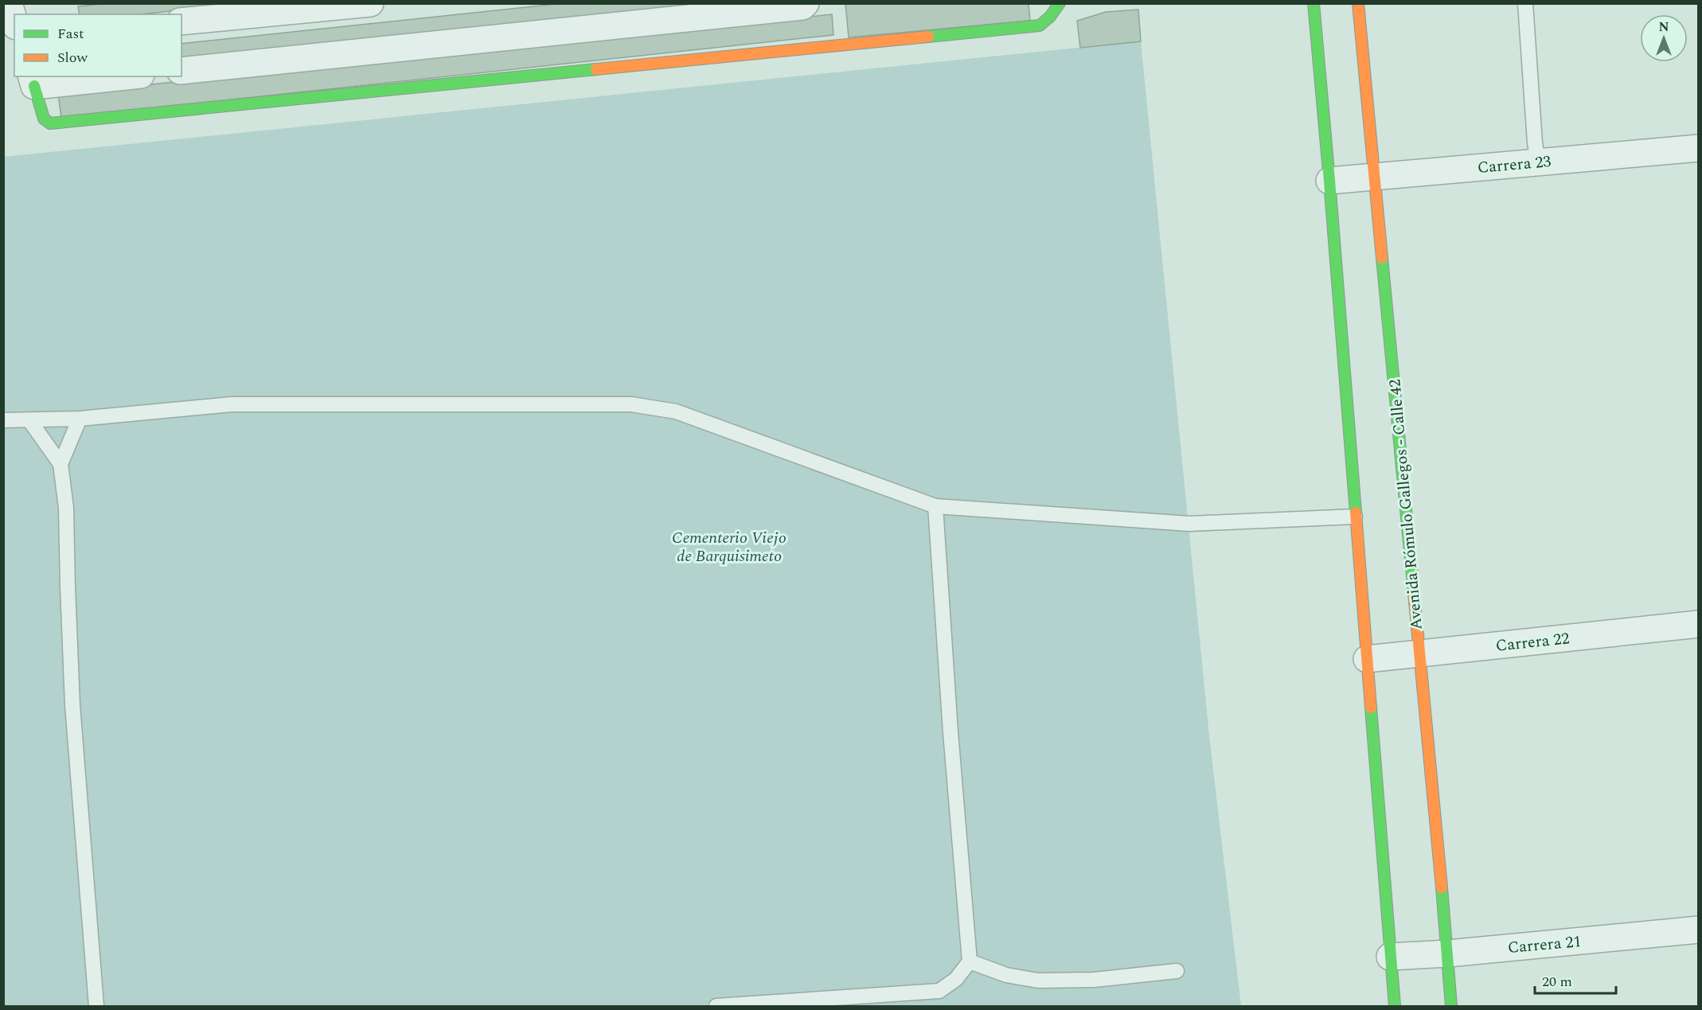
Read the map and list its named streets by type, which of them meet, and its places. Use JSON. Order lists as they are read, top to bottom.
{
  "streets": {
    "street": [
      "Carrera 23",
      "Avenida Rómulo Gallegos - Calle 42",
      "Carrera 22",
      "Carrera 21"
    ]
  },
  "crossings": [
    ["Carrera 23", "Avenida Rómulo Gallegos - Calle 42"],
    ["Avenida Rómulo Gallegos - Calle 42", "Carrera 22"],
    ["Avenida Rómulo Gallegos - Calle 42", "Carrera 21"]
  ],
  "parks": ["Cementerio Viejo de Barquisimeto"],
  "legend": ["Fast", "Slow"],
  "scale_bar": "20 m",
  "north": "top"
}
